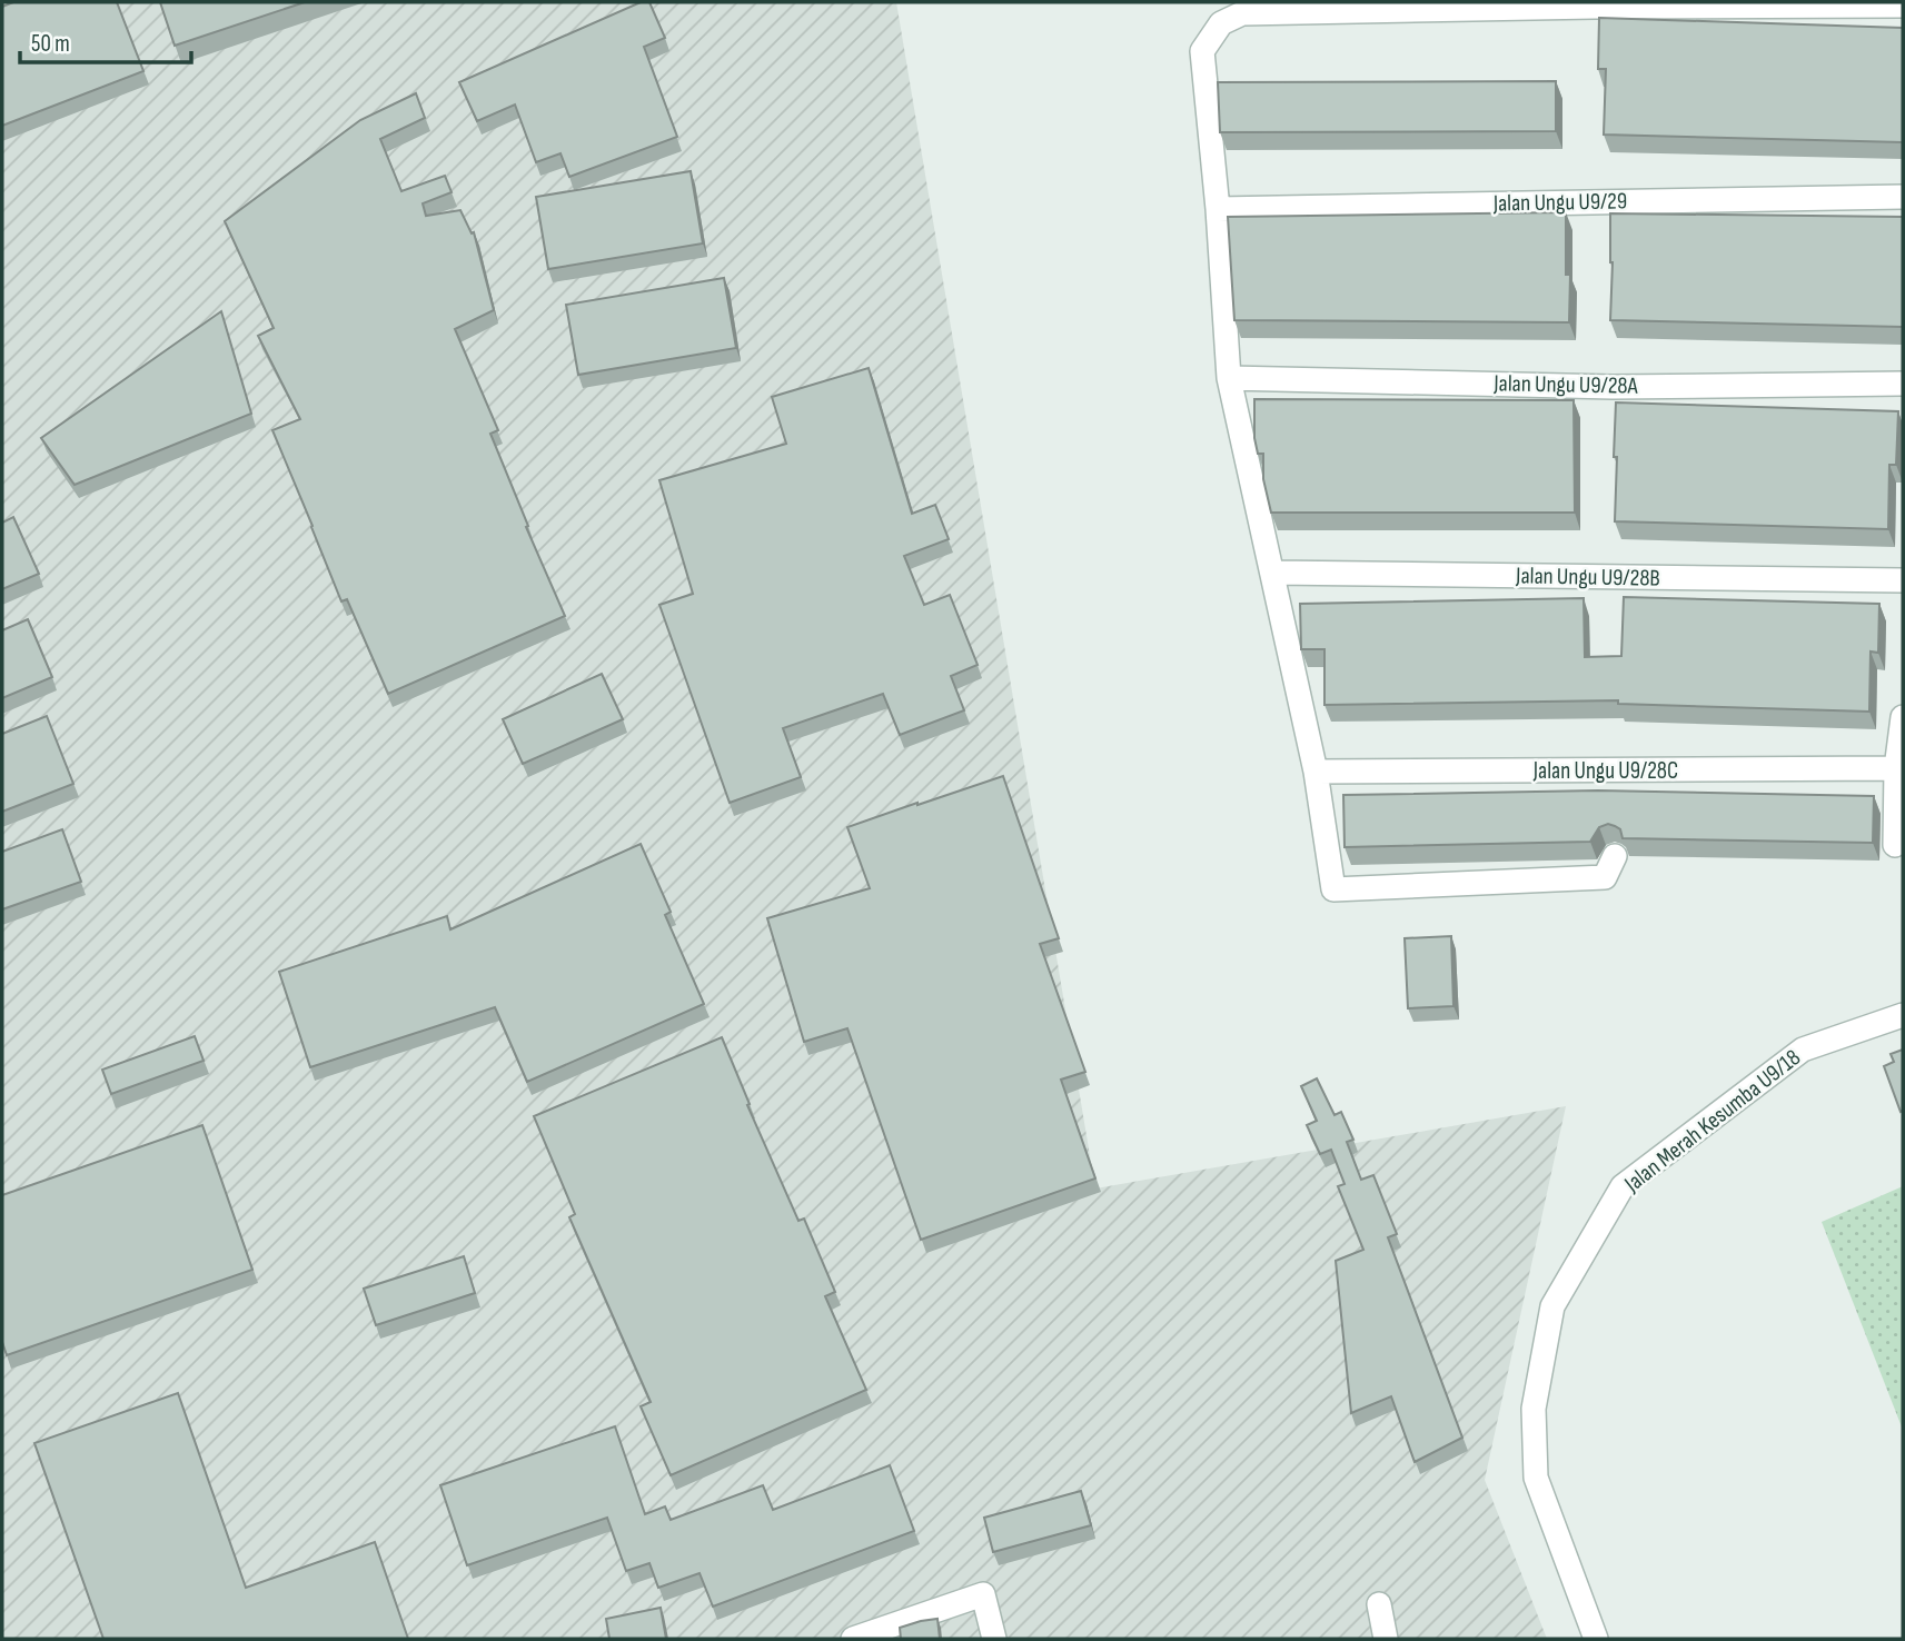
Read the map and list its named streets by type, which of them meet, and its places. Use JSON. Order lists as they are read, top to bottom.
{
  "streets": {
    "street": [
      "Jalan Ungu U9/29",
      "Jalan Ungu U9/28A",
      "Jalan Ungu U9/28B",
      "Jalan Ungu U9/28C",
      "Jalan Merah Kesumba U9/18"
    ]
  },
  "scale_bar": "50 m"
}
